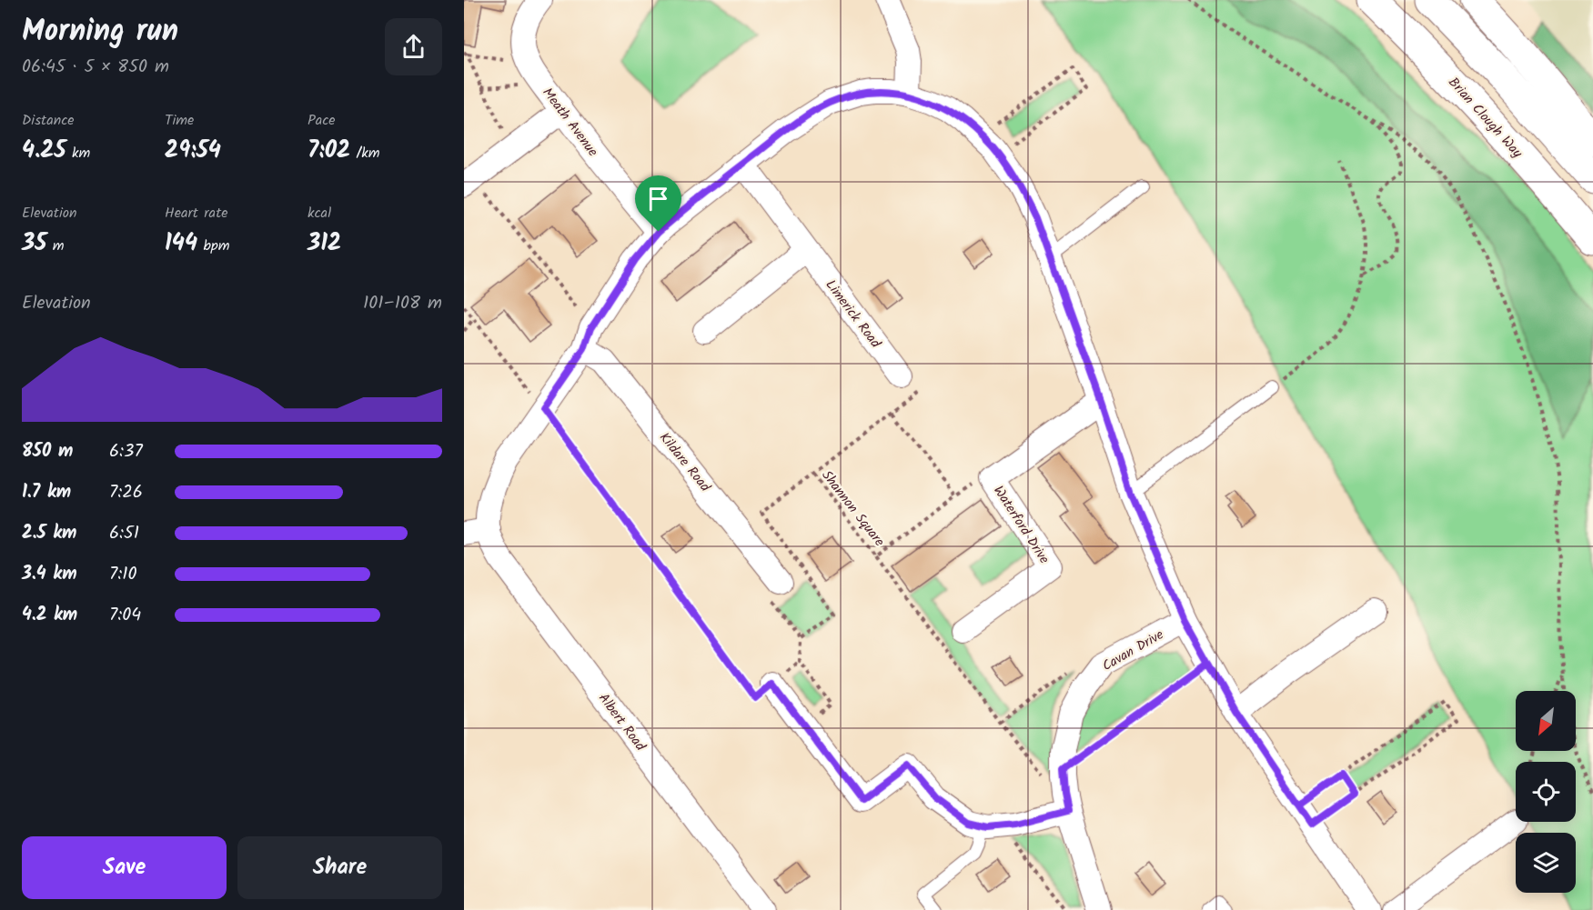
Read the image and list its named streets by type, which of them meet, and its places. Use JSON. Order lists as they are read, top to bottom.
{
  "streets": {
    "highway": ["Brian Clough Way"],
    "street": [
      "Meath Avenue",
      "Limerick Road",
      "Kildare Road",
      "Waterford Drive",
      "Cavan Drive",
      "Albert Road"
    ],
    "path": ["Shannon Square"]
  },
  "crossings": [
    ["Shannon Square", "Waterford Drive"]
  ],
  "north": "bottom left",
  "page": {
    "heading": ["Morning run", "06:45 · 5 × 850 m"],
    "stats": [
      ["Distance", "4.25 km"],
      ["Time", "29:54"],
      ["Pace", "7:02 /km"],
      ["Elevation", "35 m"],
      ["Heart rate", "144 bpm"],
      ["kcal", "312"]
    ],
    "chart": ["Elevation", "101–108 m"],
    "list": [
      {
        "name": "850 m",
        "note": "6:37"
      },
      {
        "name": "1.7 km",
        "note": "7:26"
      },
      {
        "name": "2.5 km",
        "note": "6:51"
      },
      {
        "name": "3.4 km",
        "note": "7:10"
      },
      {
        "name": "4.2 km",
        "note": "7:04"
      }
    ],
    "buttons": ["Save", "Share"]
  }
}
